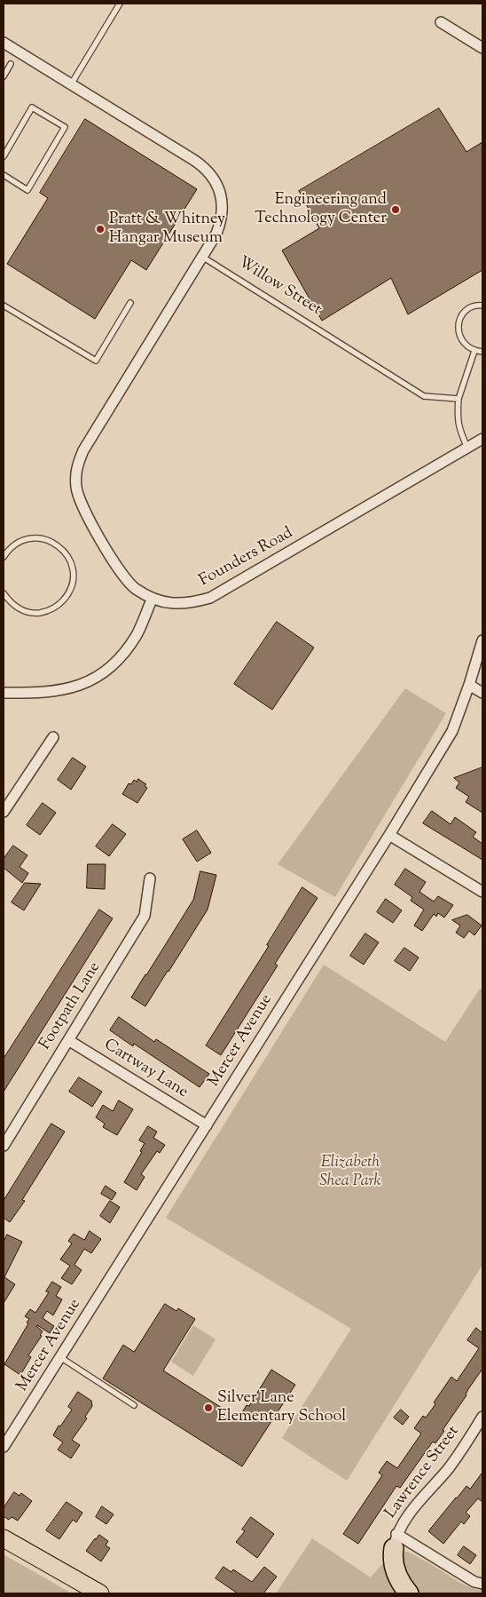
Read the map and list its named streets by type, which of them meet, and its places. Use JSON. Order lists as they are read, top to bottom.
{
  "streets": {
    "street": [
      "Founders Road",
      "Footpath Lane",
      "Mercer Avenue",
      "Cartway Lane",
      "Lawrence Street"
    ],
    "lane": ["Willow Street"]
  },
  "crossings": [
    ["Willow Street", "Founders Road"],
    ["Footpath Lane", "Cartway Lane"],
    ["Mercer Avenue", "Cartway Lane"]
  ],
  "parks": ["Elizabeth Shea Park"],
  "places": ["Engineering and Technology Center", "Pratt & Whitney Hangar Museum", "Silver Lane Elementary School"]
}
